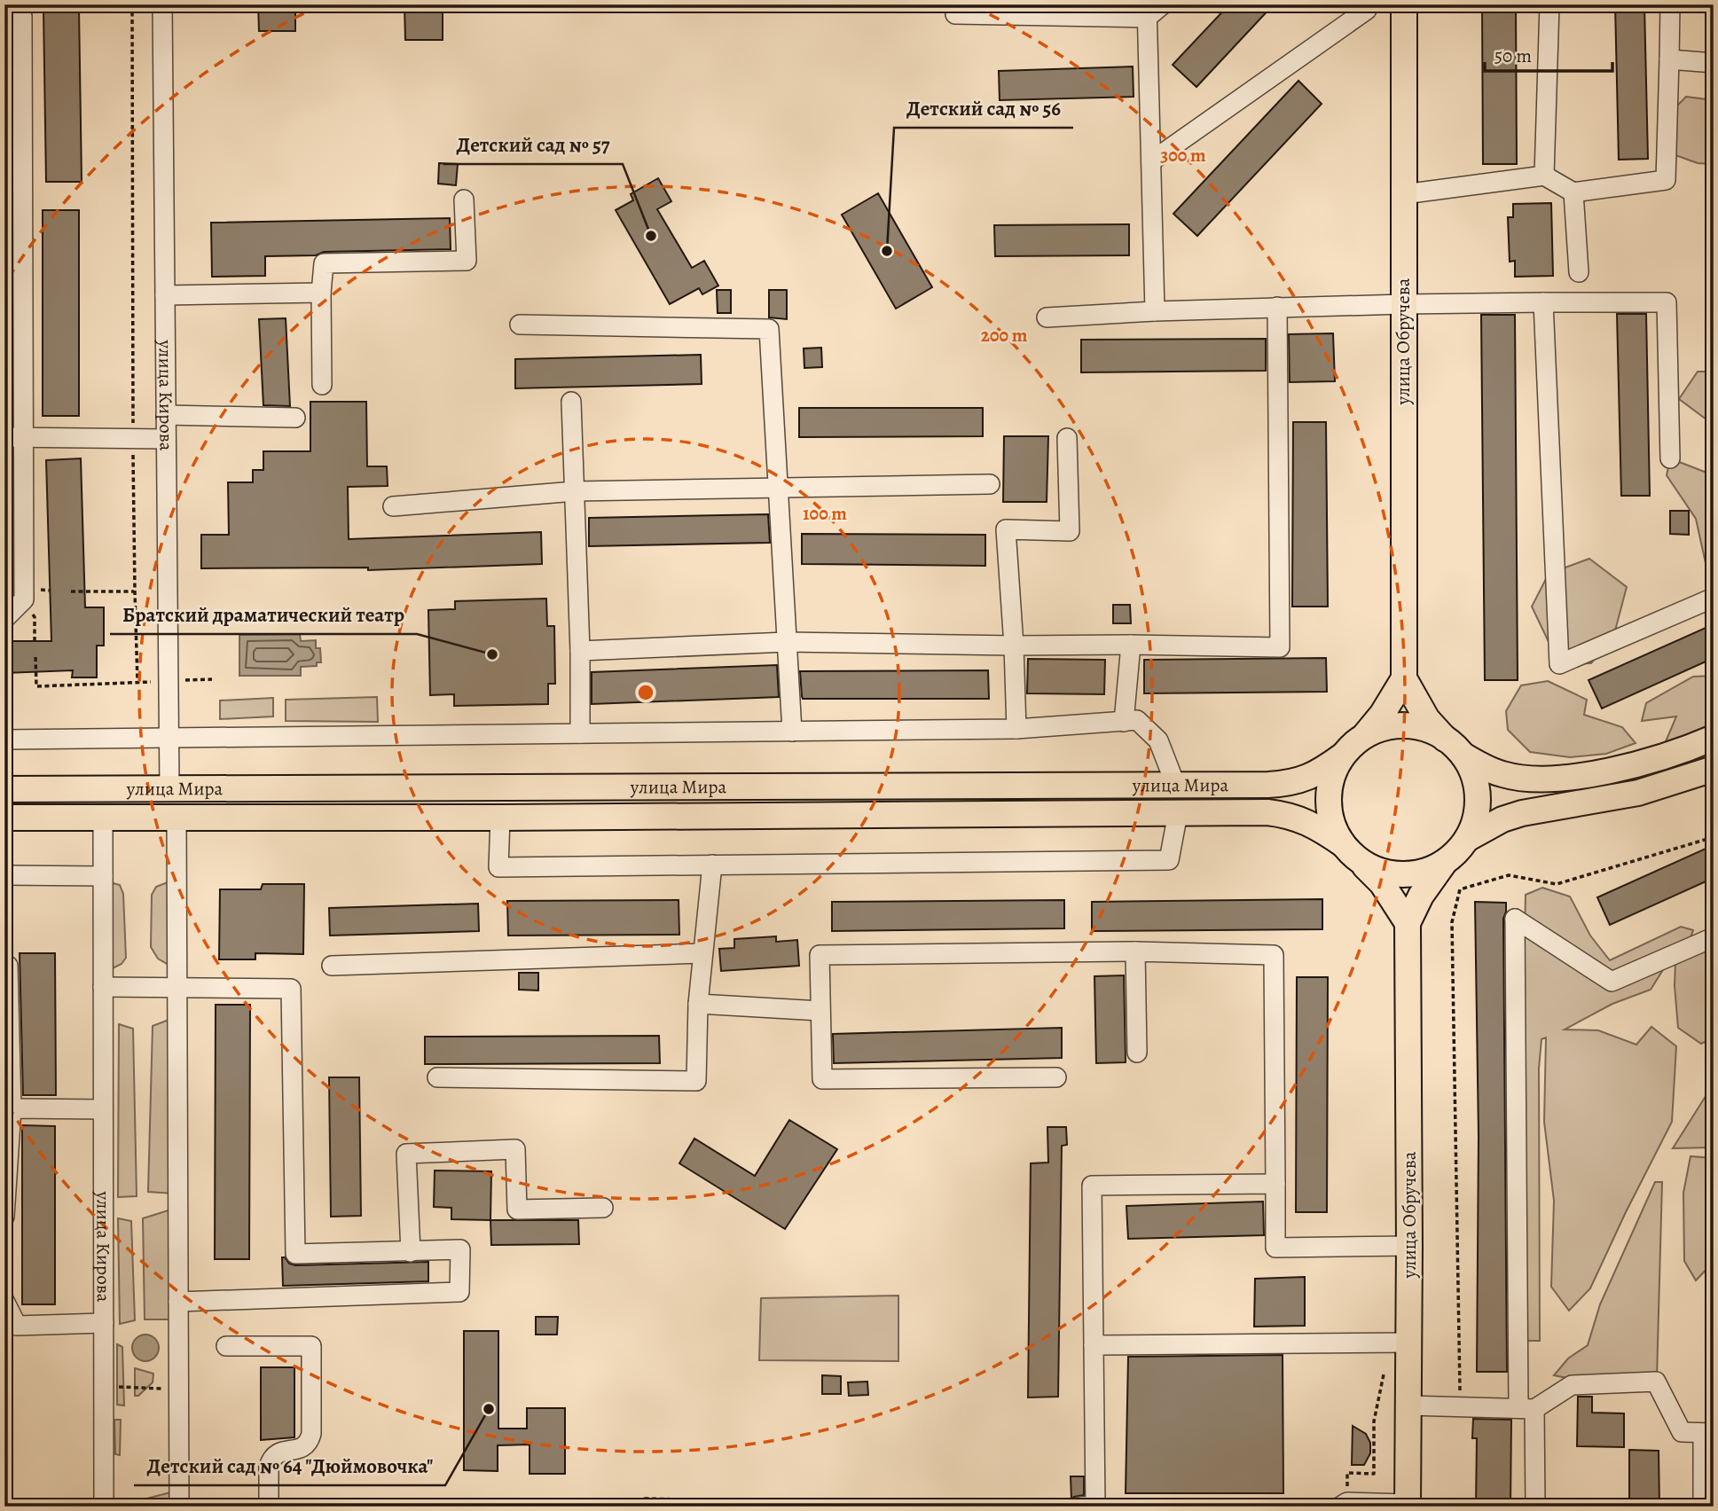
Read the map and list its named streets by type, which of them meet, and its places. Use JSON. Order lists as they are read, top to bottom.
{
  "streets": {
    "main road": ["улица Обручева", "улица Мира"],
    "street": ["улица Кирова"]
  },
  "crossings": [
    ["улица Обручева", "улица Мира"],
    ["улица Кирова", "улица Мира"]
  ],
  "places": [
    "Детский сад № 57",
    "Детский сад № 56",
    "Братский драматический театр",
    "Детский сад № 64 \"Дюймовочка\""
  ],
  "scale_bar": "50 m",
  "rings": ["300 m", "200 m", "100 m"]
}
